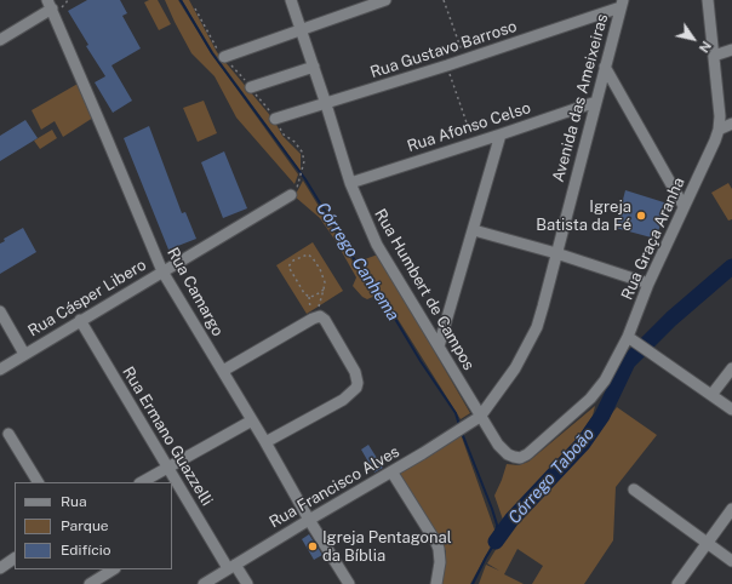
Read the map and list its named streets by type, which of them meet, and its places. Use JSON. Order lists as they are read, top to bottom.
{
  "streets": {
    "street": [
      "Rua Gustavo Barroso",
      "Avenida das Ameixeiras",
      "Rua Afonso Celso",
      "Rua Graça Aranha",
      "Rua Humbert de Campos",
      "Rua Camargo",
      "Rua Cásper Libero",
      "Rua Ermano Guazzelli",
      "Rua Francisco Alves"
    ]
  },
  "crossings": [
    ["Rua Gustavo Barroso", "Avenida das Ameixeiras"],
    ["Rua Gustavo Barroso", "Rua Humbert de Campos"],
    ["Avenida das Ameixeiras", "Rua Afonso Celso"],
    ["Avenida das Ameixeiras", "Rua Humbert de Campos"],
    ["Avenida das Ameixeiras", "Rua Francisco Alves"],
    ["Rua Afonso Celso", "Rua Humbert de Campos"],
    ["Rua Graça Aranha", "Rua Humbert de Campos"],
    ["Rua Humbert de Campos", "Rua Francisco Alves"],
    ["Rua Camargo", "Rua Cásper Libero"],
    ["Rua Camargo", "Rua Francisco Alves"],
    ["Rua Cásper Libero", "Rua Ermano Guazzelli"],
    ["Rua Ermano Guazzelli", "Rua Francisco Alves"]
  ],
  "water": ["Córrego Canhema", "Córrego Taboão"],
  "places": ["Igreja Batista da Fé", "Igreja Pentagonal da Bíblia"],
  "legend": ["Rua", "Parque", "Edifício"],
  "north": "bottom right"
}
